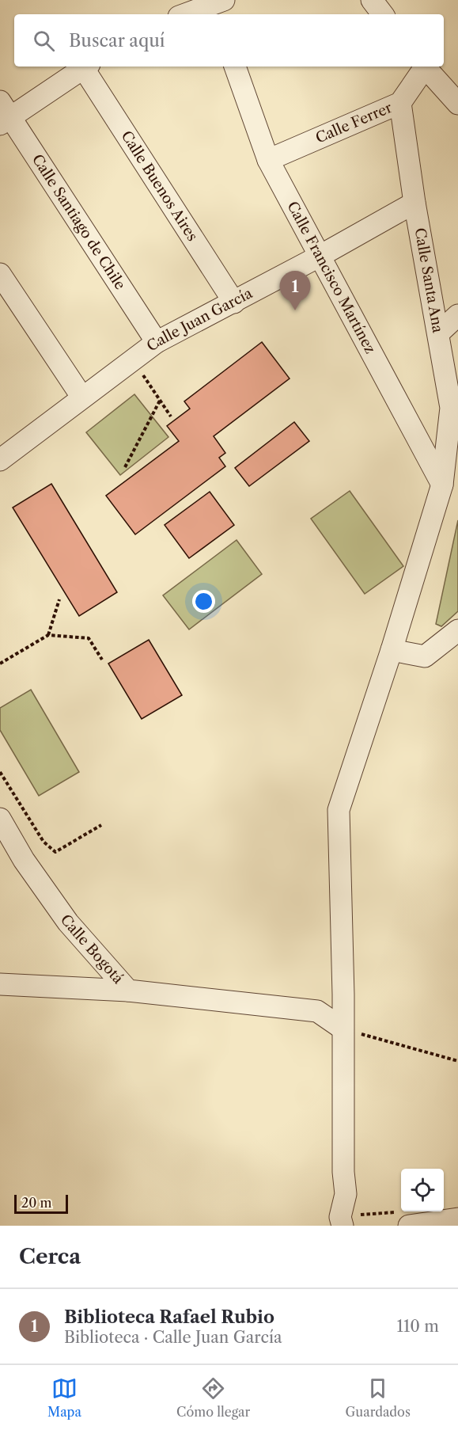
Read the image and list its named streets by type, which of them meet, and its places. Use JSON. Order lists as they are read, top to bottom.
{
  "streets": {
    "street": [
      "Calle Ferrer",
      "Calle Buenos Aires",
      "Calle Santiago de Chile",
      "Calle Francisco Martínez",
      "Calle Santa Ana",
      "Calle Juan García",
      "Calle Bogotá"
    ]
  },
  "crossings": [
    ["Calle Ferrer", "Calle Francisco Martínez"],
    ["Calle Ferrer", "Calle Santa Ana"],
    ["Calle Buenos Aires", "Calle Juan García"],
    ["Calle Santiago de Chile", "Calle Juan García"],
    ["Calle Francisco Martínez", "Calle Santa Ana"],
    ["Calle Francisco Martínez", "Calle Juan García"],
    ["Calle Santa Ana", "Calle Juan García"]
  ],
  "scale_bar": "20 m",
  "page": {
    "search": "Buscar aquí",
    "pins": "1",
    "scale": "20 m",
    "heading": "Cerca",
    "list": [
      {
        "mark": "1",
        "name": "Biblioteca Rafael Rubio",
        "note": "Biblioteca · Calle Juan García",
        "value": "110 m"
      }
    ],
    "nav": ["Mapa", "Cómo llegar", "Guardados"]
  }
}
